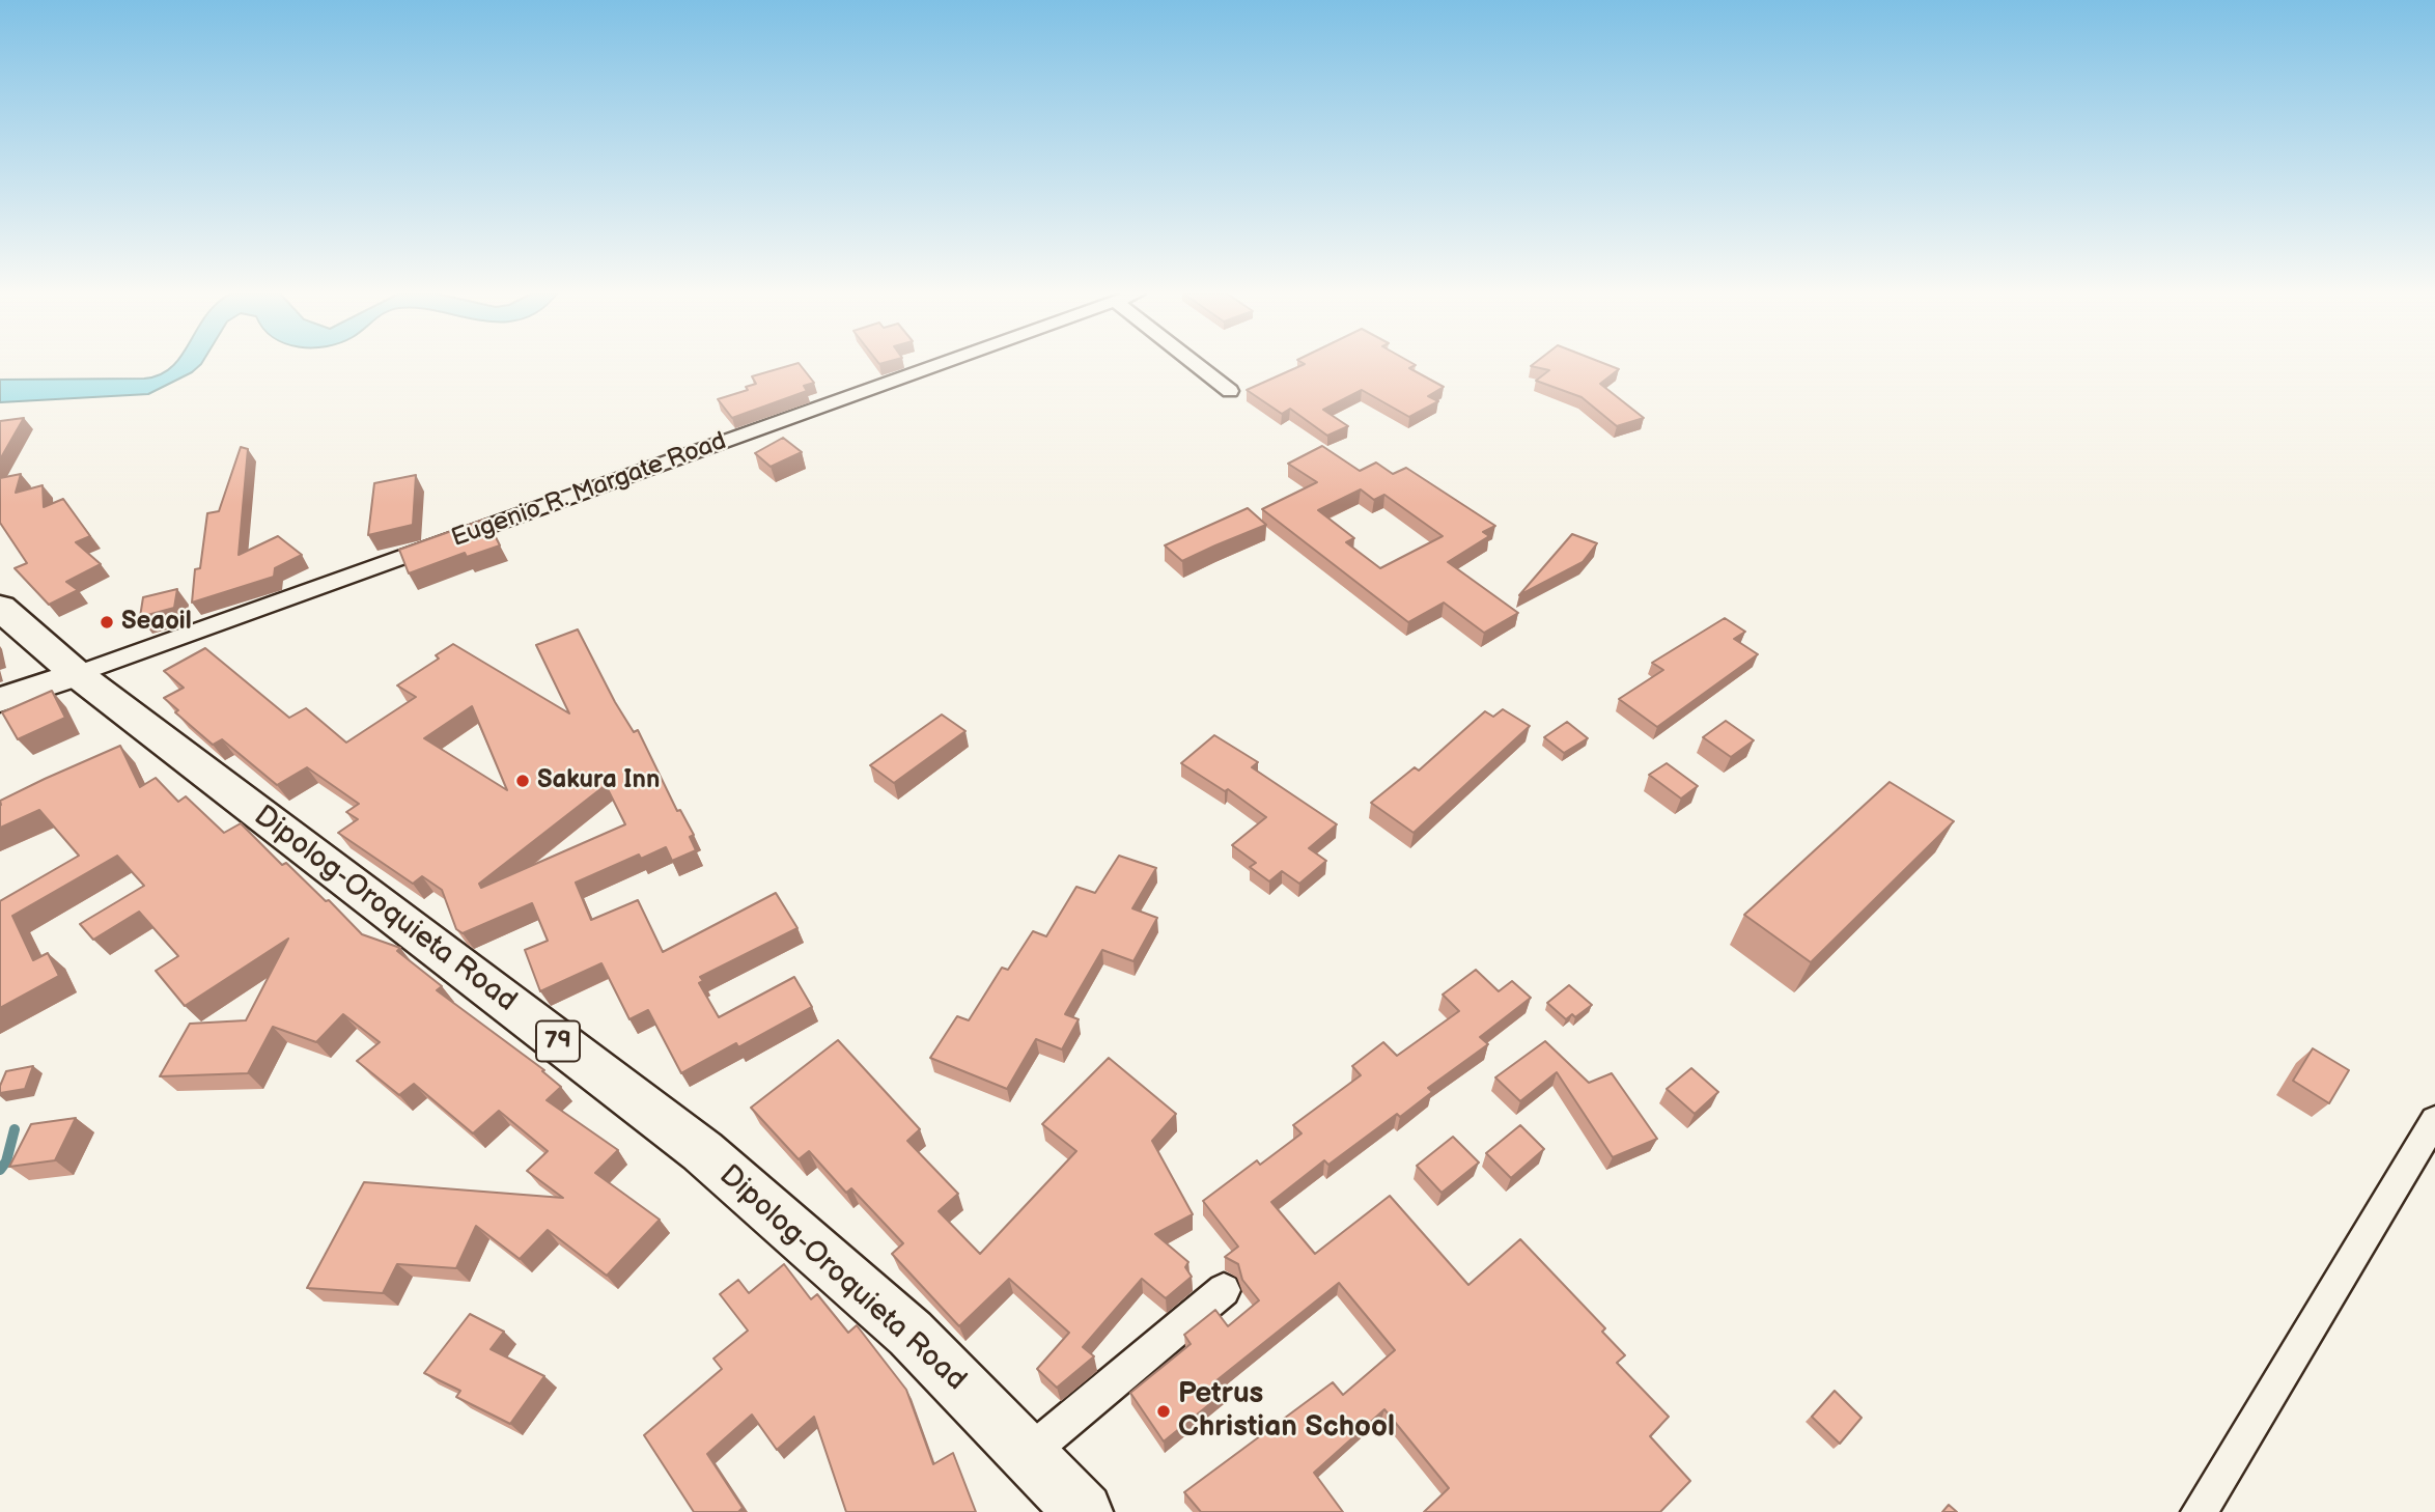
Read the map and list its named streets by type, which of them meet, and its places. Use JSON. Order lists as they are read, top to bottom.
{
  "streets": {
    "main road": ["Dipolog-Oroquieta Road", "79"],
    "street": ["Eugenio R. Margate Road"]
  },
  "crossings": [
    ["Eugenio R. Margate Road", "Dipolog-Oroquieta Road"]
  ],
  "places": ["Seaoil", "Sakura Inn", "Petrus Christian School"]
}
